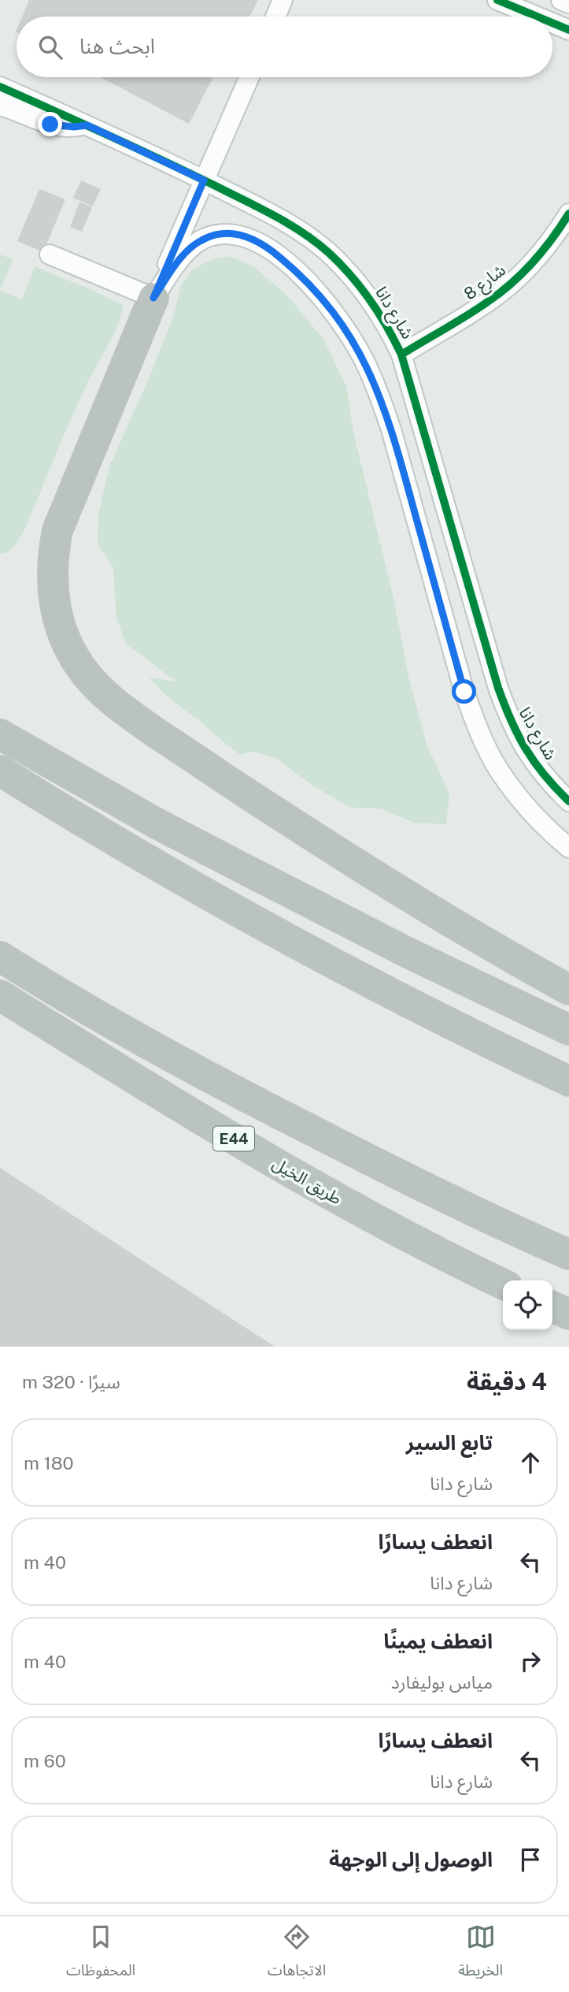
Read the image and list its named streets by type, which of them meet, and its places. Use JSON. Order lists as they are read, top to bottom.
{
  "streets": {
    "highway": ["E44", "طريق الخيل"],
    "street": ["شارع 8", "شارع دانا"]
  },
  "crossings": [
    ["شارع 8", "شارع دانا"]
  ],
  "page": {
    "search": "ابحث هنا",
    "heading": ["4 دقيقة", "سيرًا · 320 m"],
    "list": [
      ["تابع السير", "شارع دانا", "180 m"],
      ["انعطف يسارًا", "شارع دانا", "40 m"],
      ["انعطف يمينًا", "مياس بوليفارد", "40 m"],
      ["انعطف يسارًا", "شارع دانا", "60 m"],
      "الوصول إلى الوجهة"
    ],
    "nav": ["الخريطة", "الاتجاهات", "المحفوظات"]
  }
}
